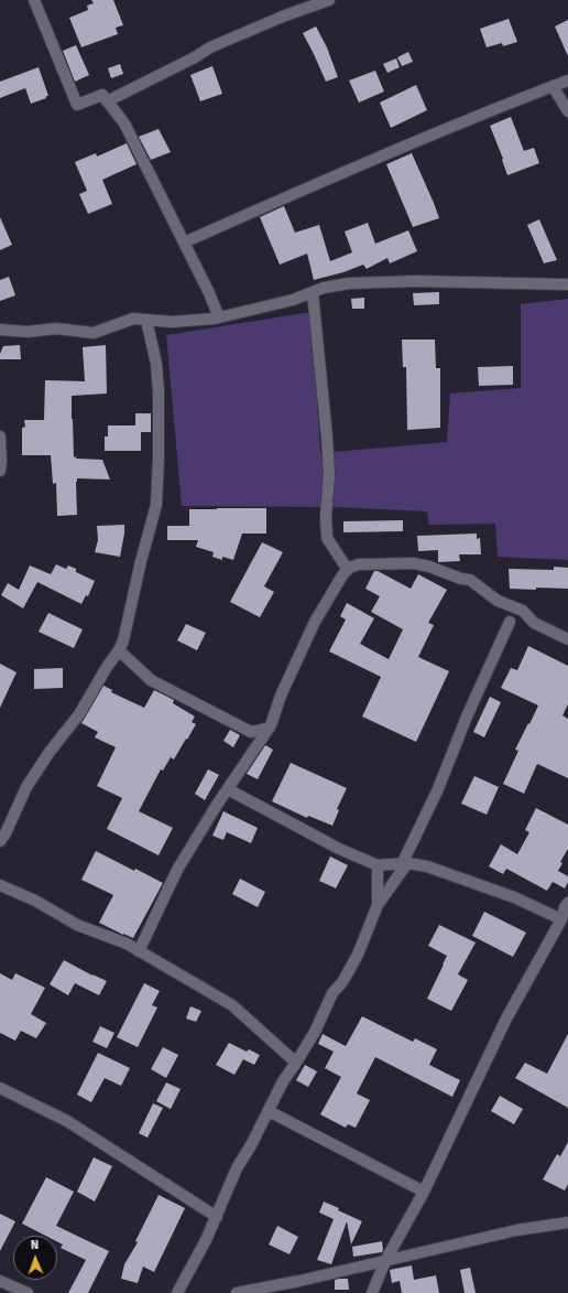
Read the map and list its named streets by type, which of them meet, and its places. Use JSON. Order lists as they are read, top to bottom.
{
  "north": "top"
}
